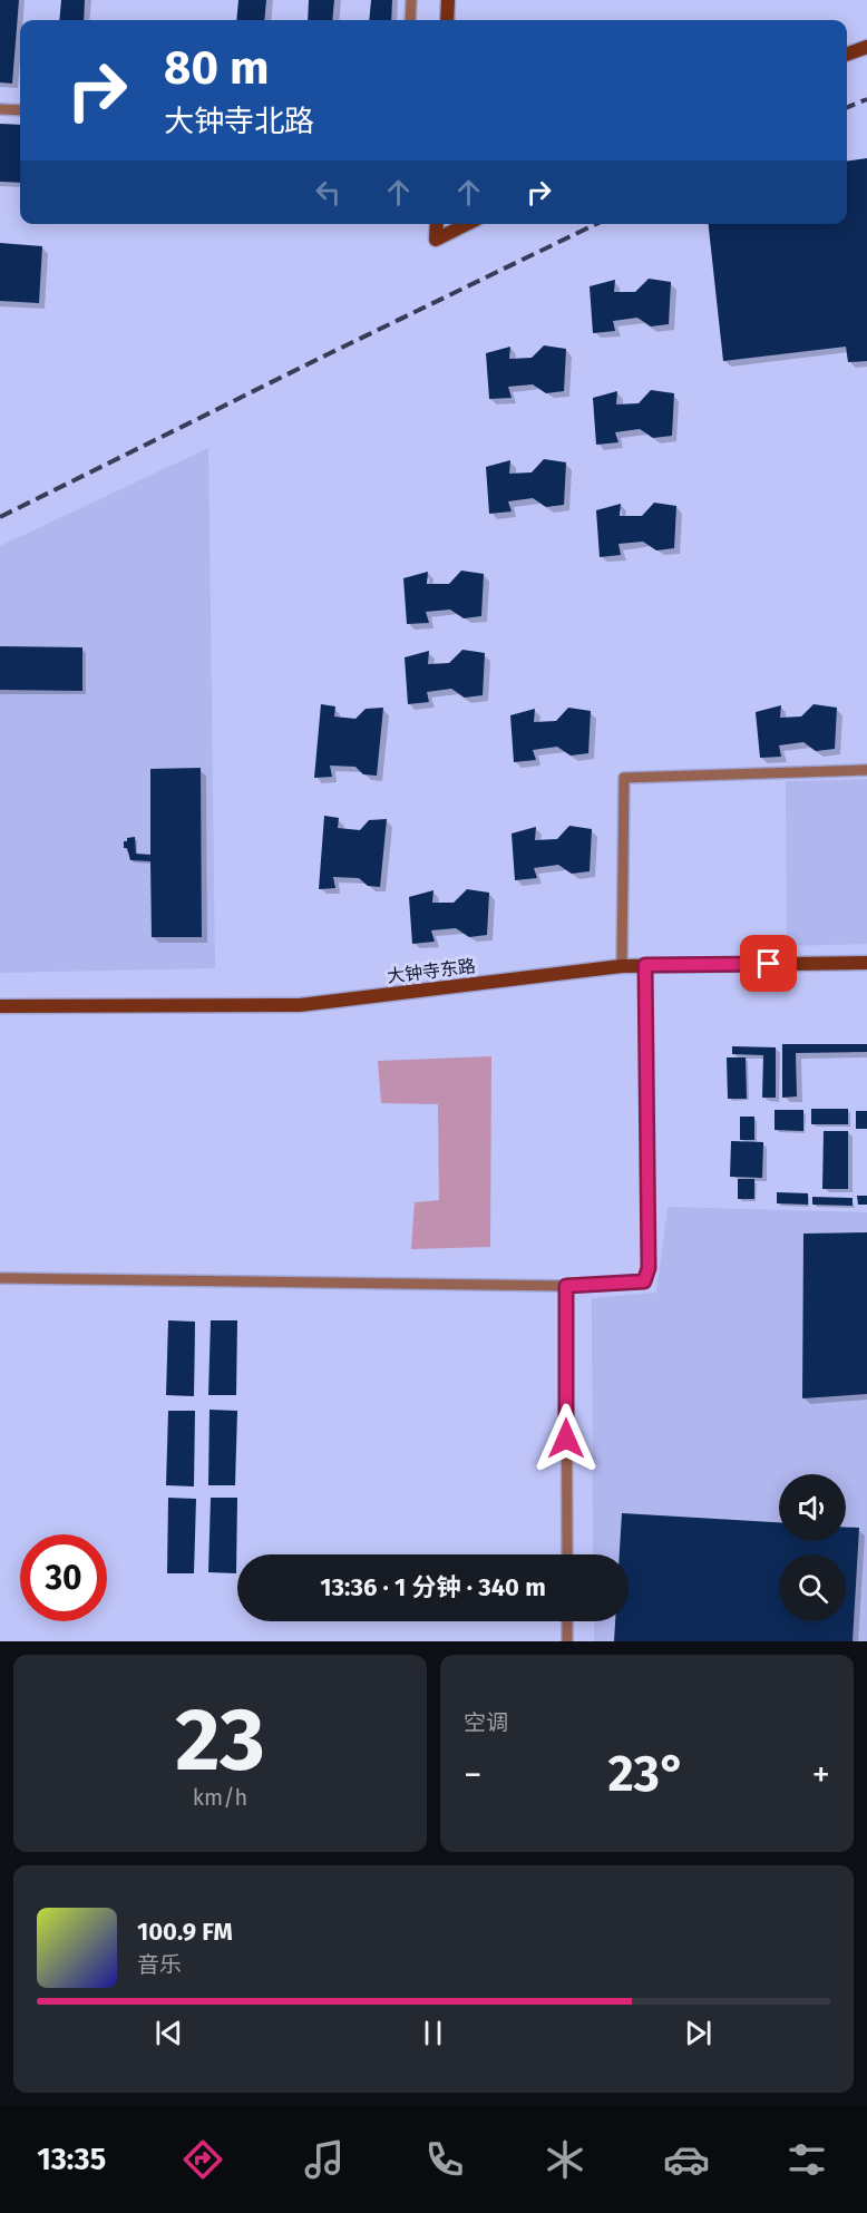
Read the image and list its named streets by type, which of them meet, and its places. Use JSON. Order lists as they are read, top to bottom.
{
  "streets": {
    "street": ["大钟寺东路"]
  },
  "page": {
    "turn": ["80 m", "大钟寺北路"],
    "limit": "30",
    "trip": "13:36 · 1 分钟 · 340 m",
    "tile": [
      ["23", "km/h"],
      "空调"
    ],
    "heat": ["−", "23°", "+"],
    "song": ["100.9 FM", "音乐"],
    "tabs": "13:35"
  }
}
